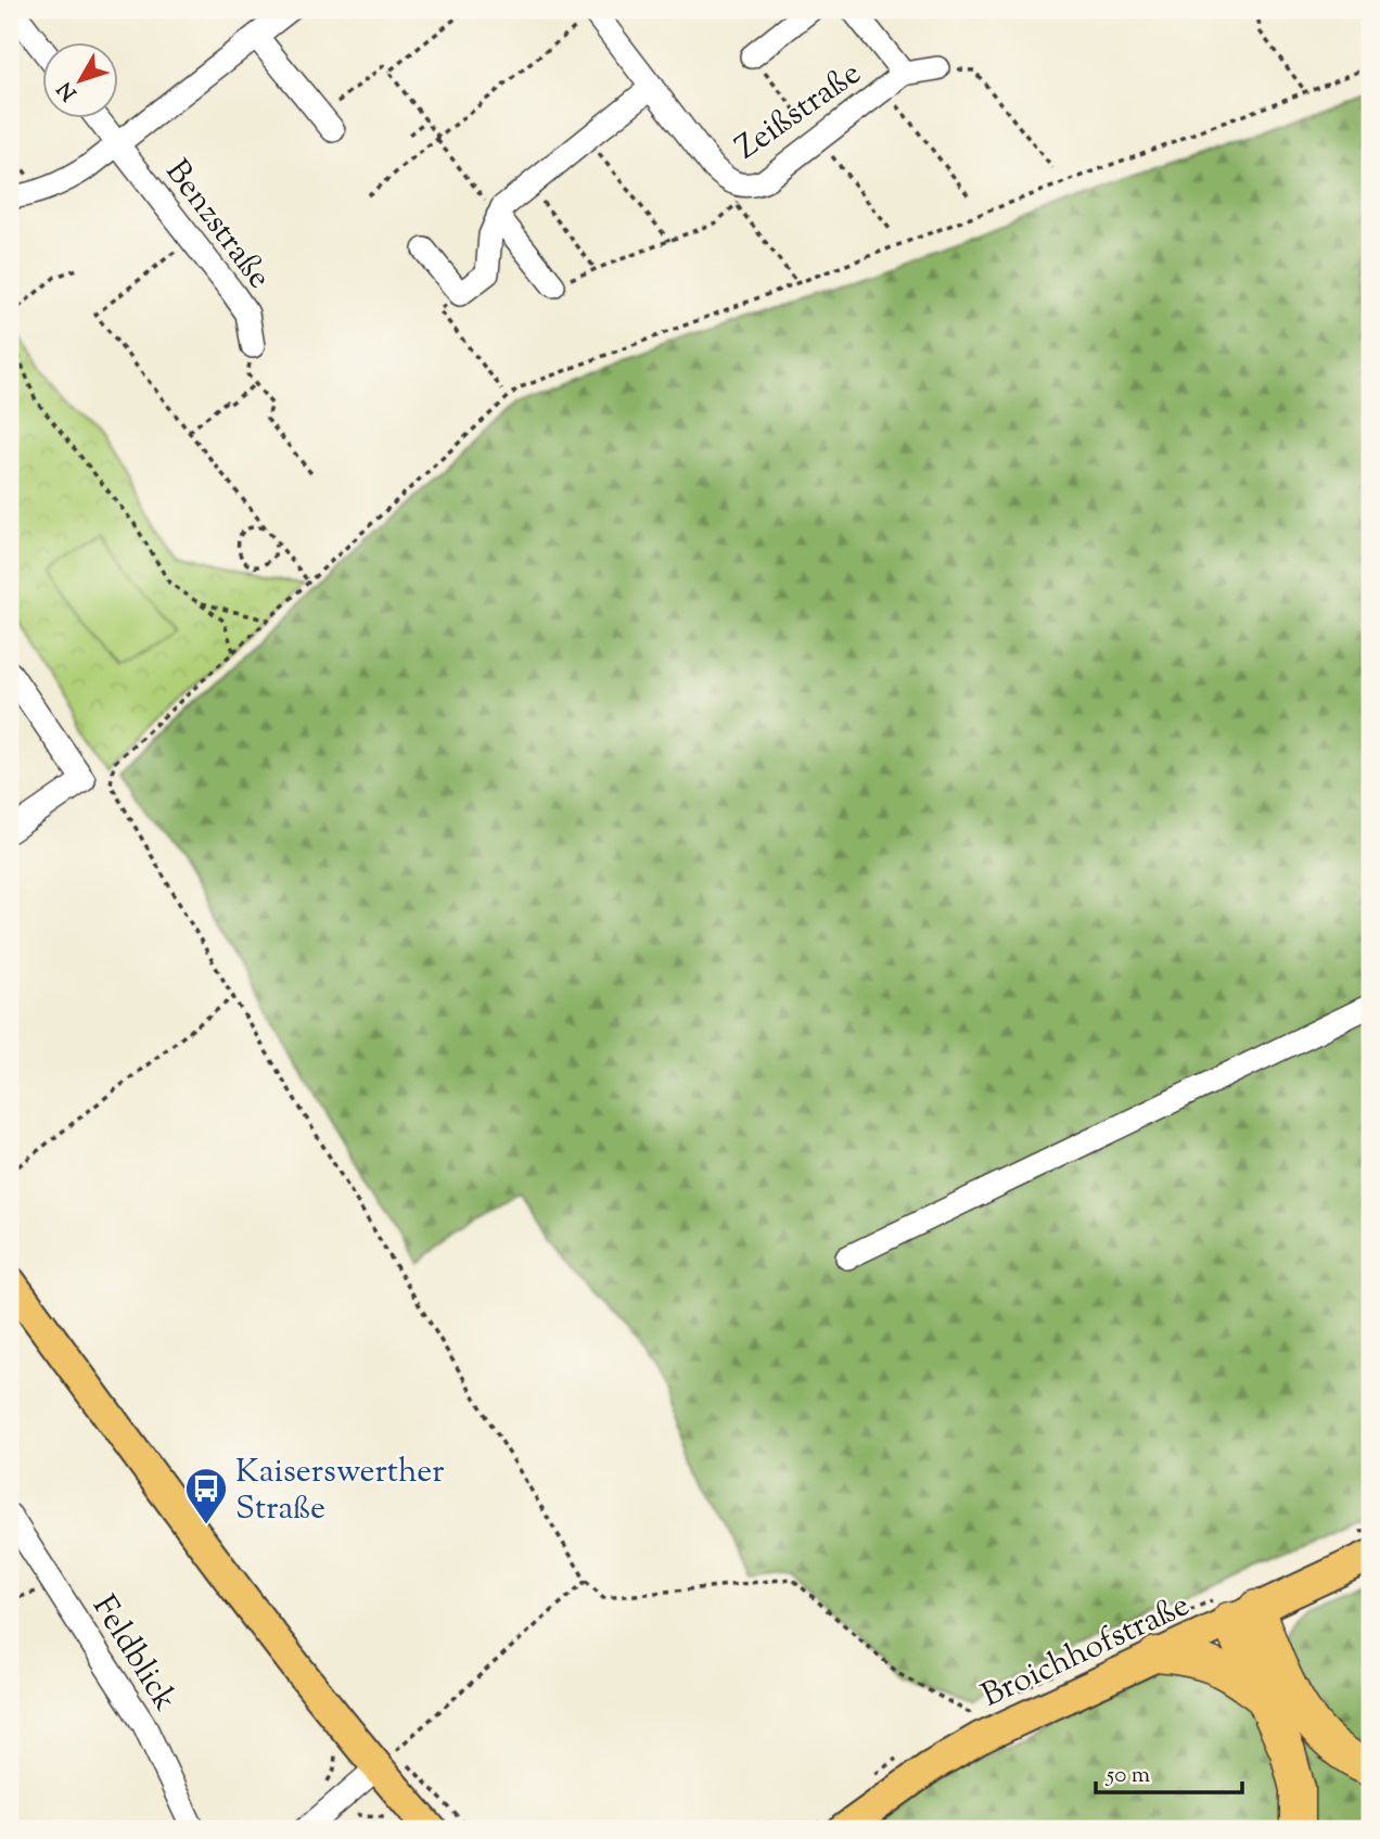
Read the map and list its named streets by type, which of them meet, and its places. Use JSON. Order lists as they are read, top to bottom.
{
  "streets": {
    "main road": ["Broichhofstraße"],
    "street": ["Zeißstraße", "Benzstraße", "Feldblick"]
  },
  "places": {
    "bus stop": ["Kaiserswerther Straße"]
  },
  "scale_bar": "50 m",
  "north": "bottom left"
}
